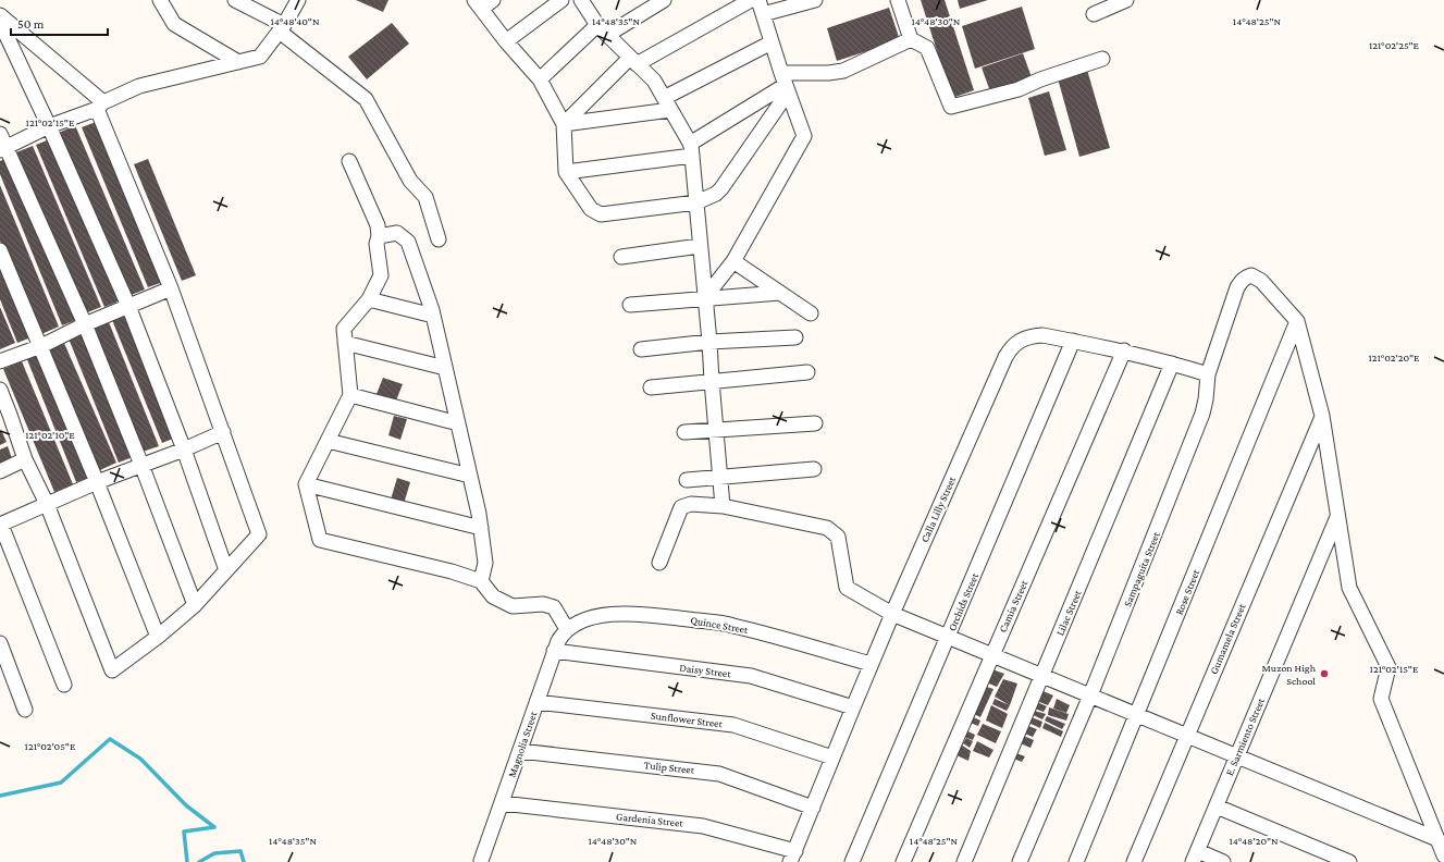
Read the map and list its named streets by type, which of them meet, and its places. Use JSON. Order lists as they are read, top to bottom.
{
  "streets": {
    "street": [
      "Calla Lilly Street",
      "Sampaguita Street",
      "Rose Street",
      "Orchids Street",
      "Camia Street",
      "Lilac Street",
      "Quince Street",
      "Gumamela Street",
      "Daisy Street",
      "Sunflower Street",
      "E. Sarmiento Street",
      "Magnolia Street",
      "Tulip Street",
      "Gardenia Street"
    ]
  },
  "crossings": [
    ["Calla Lilly Street", "Sampaguita Street"],
    ["Calla Lilly Street", "Orchids Street"],
    ["Calla Lilly Street", "Camia Street"],
    ["Calla Lilly Street", "Lilac Street"],
    ["Calla Lilly Street", "Quince Street"],
    ["Calla Lilly Street", "Daisy Street"],
    ["Calla Lilly Street", "Sunflower Street"],
    ["Calla Lilly Street", "Tulip Street"],
    ["Calla Lilly Street", "Gardenia Street"],
    ["Sampaguita Street", "Rose Street"],
    ["Quince Street", "Magnolia Street"],
    ["Daisy Street", "Magnolia Street"],
    ["Sunflower Street", "Magnolia Street"],
    ["Magnolia Street", "Tulip Street"],
    ["Magnolia Street", "Gardenia Street"]
  ],
  "places": ["Muzon High School"],
  "scale_bar": "50 m",
  "coordinates": [
    "14°48'40\"N",
    "14°48'35\"N",
    "14°48'30\"N",
    "14°48'25\"N",
    "121°02'25\"E",
    "121°02'15\"E",
    "121°02'20\"E",
    "121°02'10\"E",
    "121°02'05\"E",
    "14°48'20\"N"
  ]
}
